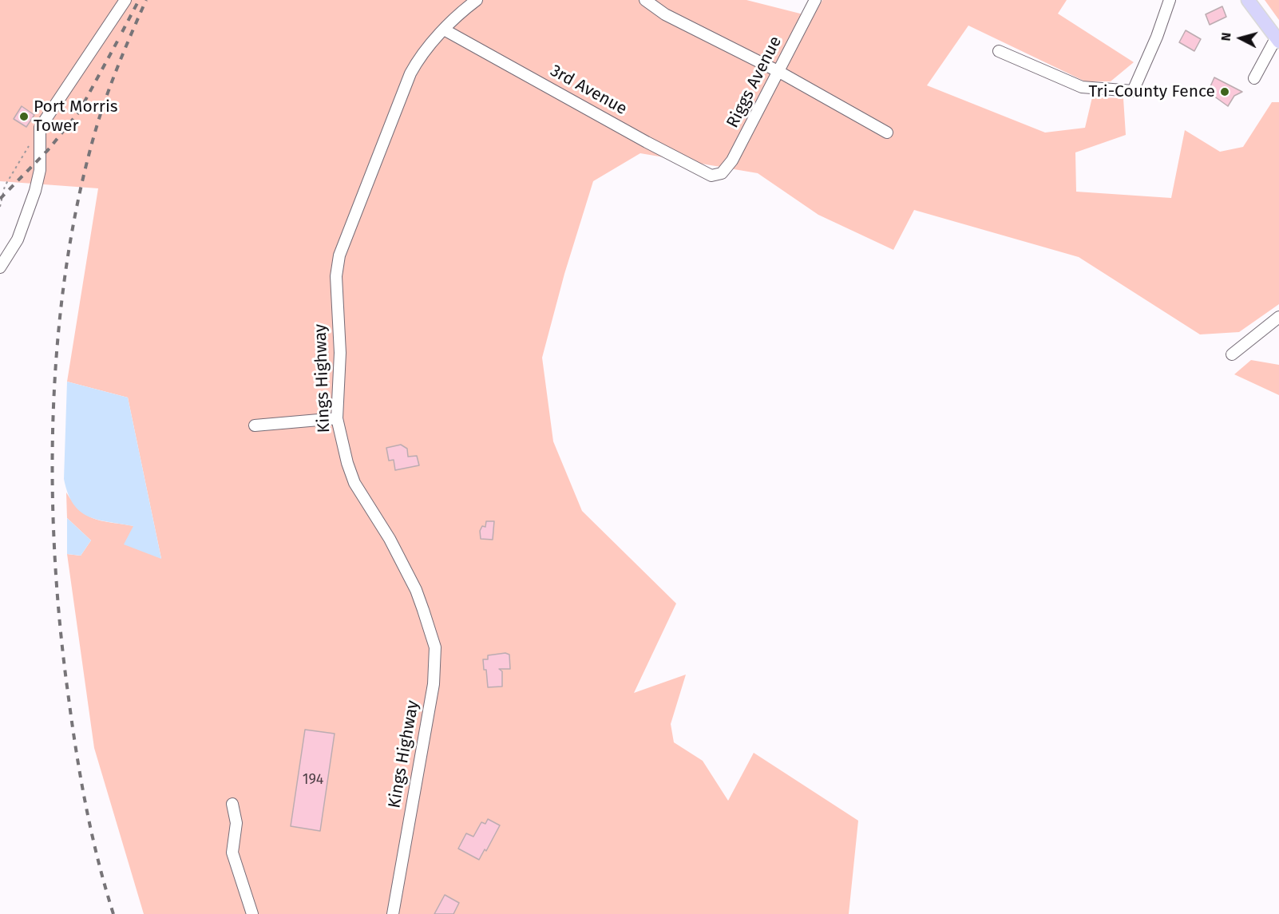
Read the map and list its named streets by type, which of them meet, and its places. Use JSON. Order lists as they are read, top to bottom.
{
  "streets": {
    "street": ["Riggs Avenue", "3rd Avenue", "Kings Highway"]
  },
  "crossings": [
    ["Riggs Avenue", "3rd Avenue"],
    ["3rd Avenue", "Kings Highway"]
  ],
  "places": ["Tri-County Fence", "Port Morris Tower"],
  "house_numbers": ["194"],
  "north": "left"
}
